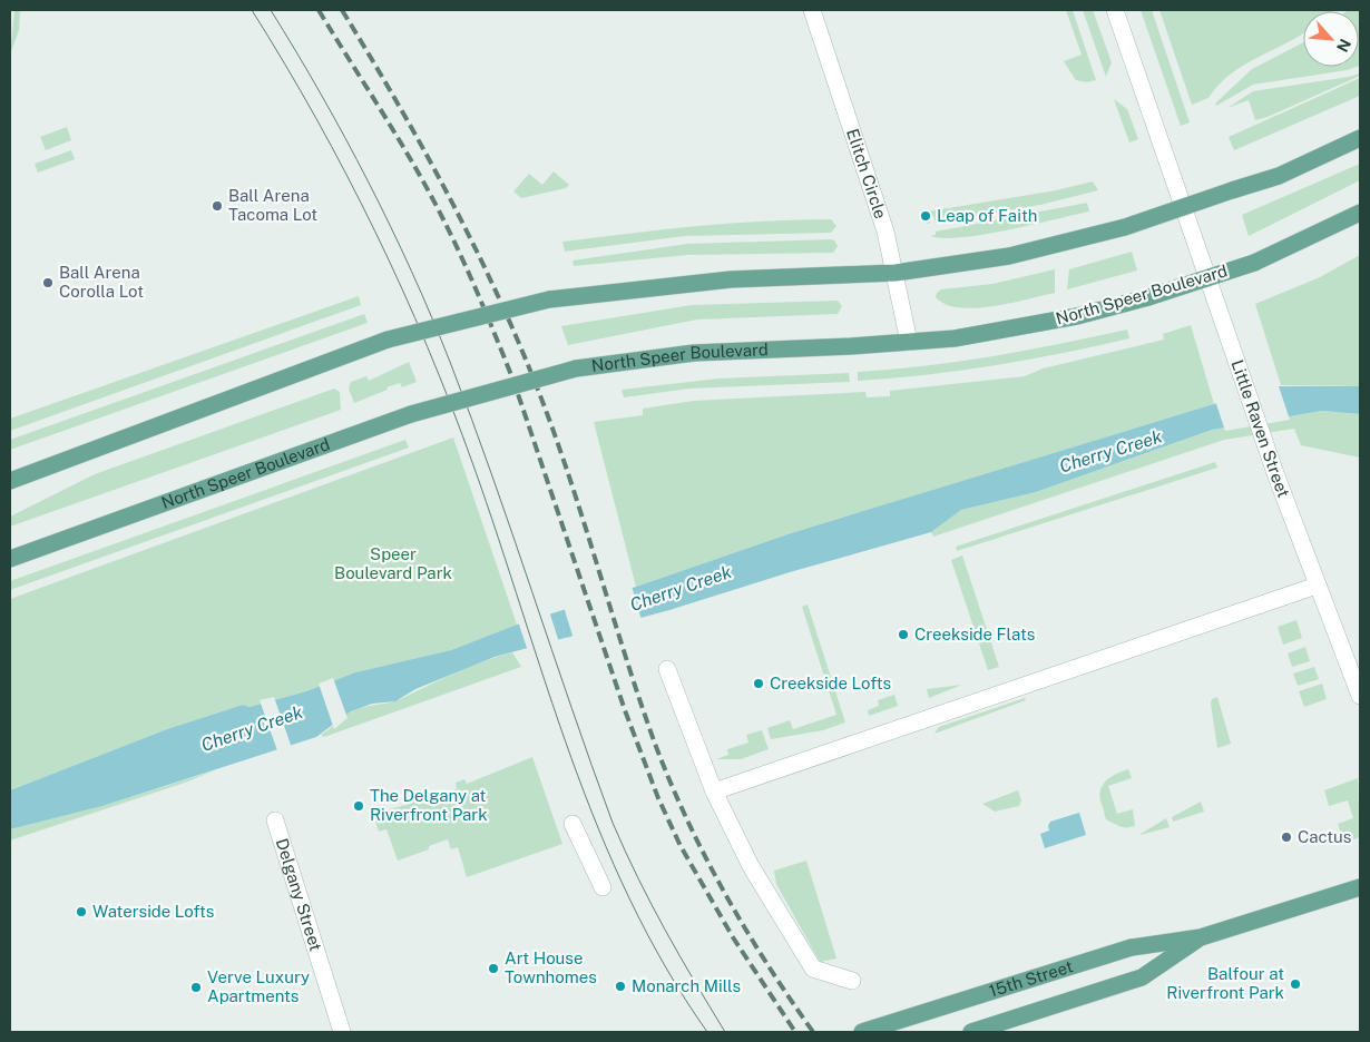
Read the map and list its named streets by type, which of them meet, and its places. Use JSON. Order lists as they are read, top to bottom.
{
  "streets": {
    "main road": ["North Speer Boulevard", "15th Street"],
    "street": ["Elitch Circle", "Little Raven Street", "Delgany Street"]
  },
  "crossings": [
    ["Elitch Circle", "North Speer Boulevard"]
  ],
  "water": ["Cherry Creek"],
  "parks": ["Speer Boulevard Park"],
  "places": [
    "Ball Arena Tacoma Lot",
    "Leap of Faith",
    "Ball Arena Corolla Lot",
    "Creekside Flats",
    "Creekside Lofts",
    "The Delgany at Riverfront Park",
    "Cactus",
    "Waterside Lofts",
    "Art House Townhomes",
    "Balfour at Riverfront Park",
    "Monarch Mills",
    "Verve Luxury Apartments"
  ],
  "north": "bottom right"
}
